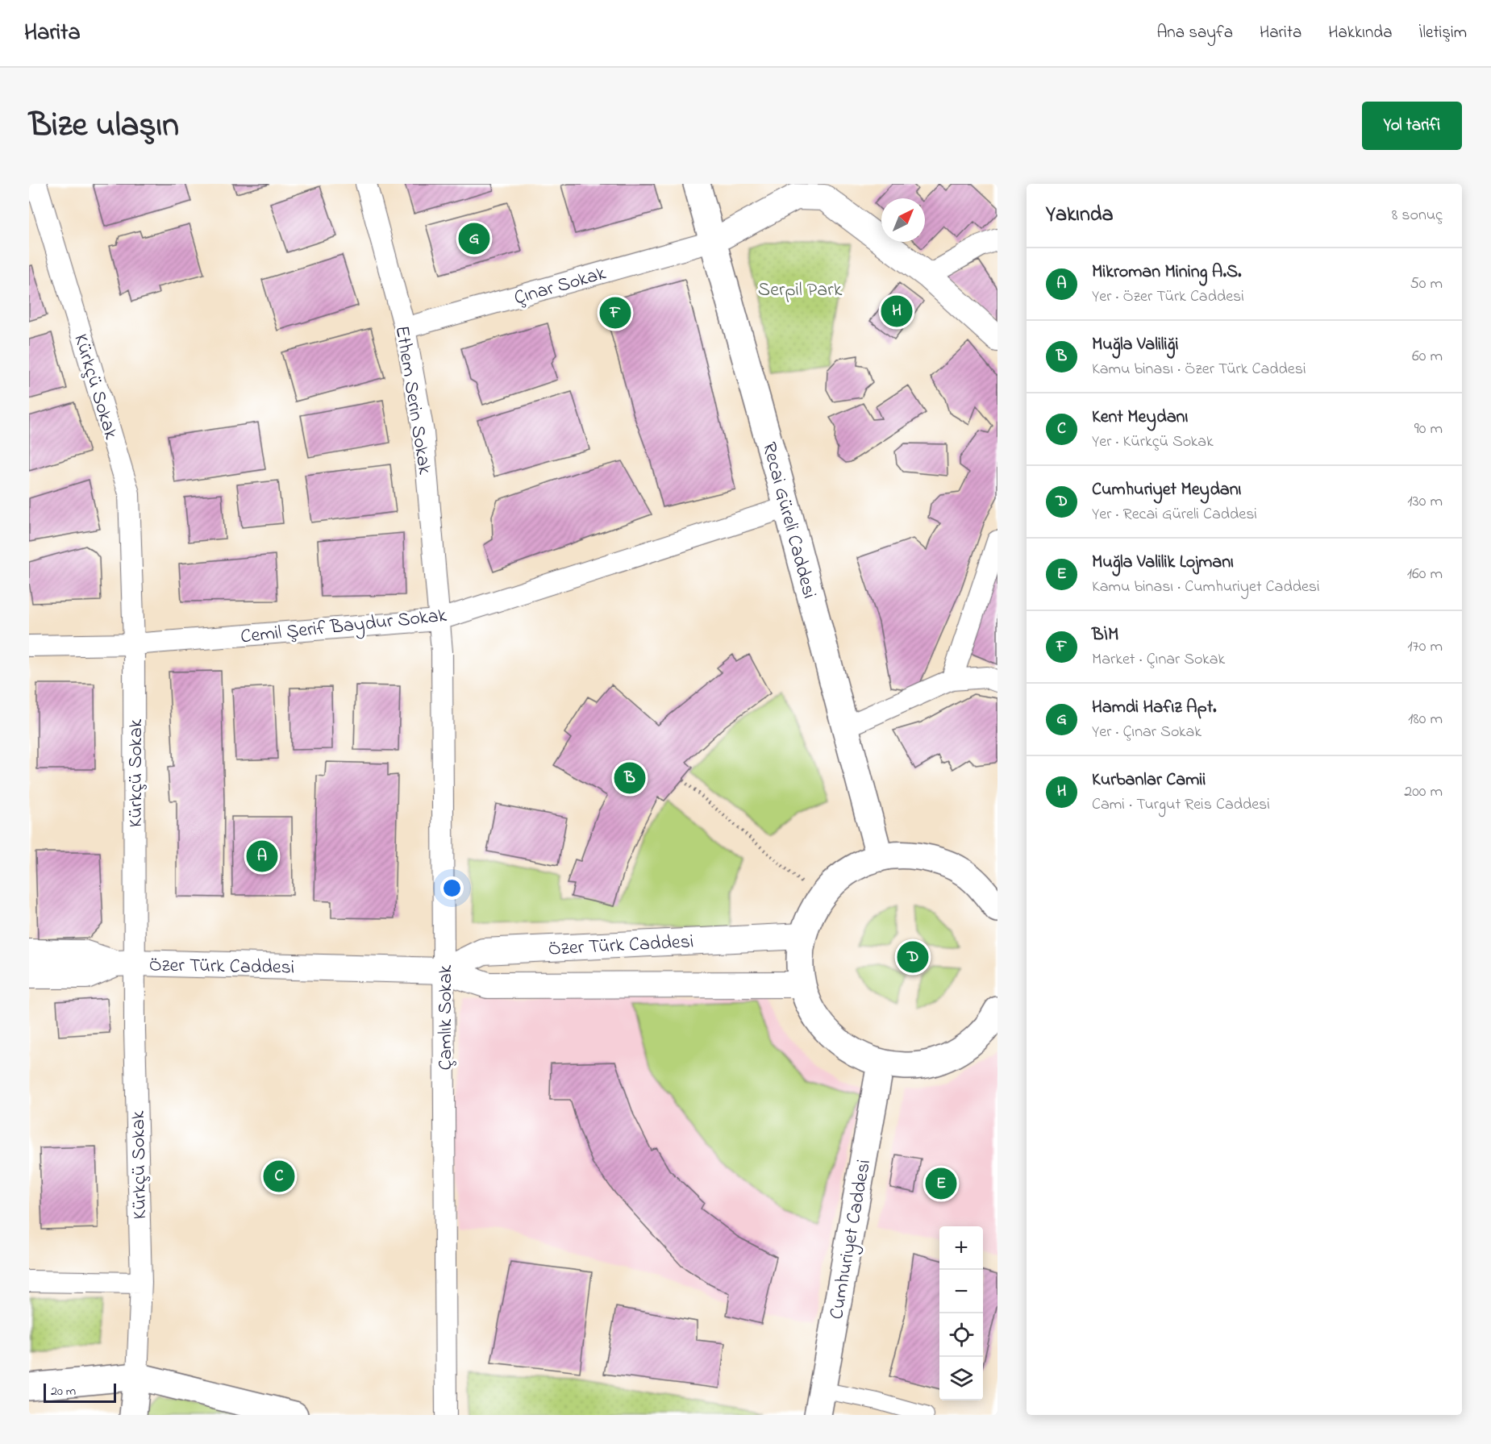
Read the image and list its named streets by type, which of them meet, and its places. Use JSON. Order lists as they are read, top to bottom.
{
  "streets": {
    "main road": ["Recai Güreli Caddesi", "Cumhuriyet Caddesi"],
    "street": [
      "Çınar Sokak",
      "Kürkçü Sokak",
      "Ethem Serin Sokak",
      "Cemil Şerif Baydur Sokak",
      "Özer Türk Caddesi",
      "Çamlık Sokak"
    ]
  },
  "crossings": [
    ["Çınar Sokak", "Ethem Serin Sokak"],
    ["Çınar Sokak", "Recai Güreli Caddesi"],
    ["Kürkçü Sokak", "Cemil Şerif Baydur Sokak"],
    ["Kürkçü Sokak", "Özer Türk Caddesi"],
    ["Ethem Serin Sokak", "Cemil Şerif Baydur Sokak"],
    ["Ethem Serin Sokak", "Çamlık Sokak"],
    ["Recai Güreli Caddesi", "Cemil Şerif Baydur Sokak"],
    ["Cemil Şerif Baydur Sokak", "Çamlık Sokak"],
    ["Özer Türk Caddesi", "Çamlık Sokak"]
  ],
  "parks": ["Serpil Park"],
  "scale_bar": "20 m",
  "north": "top right",
  "page": {
    "header": "Harita",
    "nav": [
      "Ana sayfa",
      "Harita",
      "Hakkında",
      "İletişim"
    ],
    "title": "Bize ulaşın",
    "buttons": "Yol tarifi",
    "heading": ["Yakında", "8 sonuç"],
    "pins": [
      "G",
      "H",
      "F",
      "B",
      "A",
      "D",
      "C",
      "E"
    ],
    "list": [
      {
        "mark": "A",
        "name": "Mikroman Mining A.S.",
        "note": "Yer · Özer Türk Caddesi",
        "value": "50 m"
      },
      {
        "mark": "B",
        "name": "Muğla Valiliği",
        "note": "Kamu binası · Özer Türk Caddesi",
        "value": "60 m"
      },
      {
        "mark": "C",
        "name": "Kent Meydanı",
        "note": "Yer · Kürkçü Sokak",
        "value": "90 m"
      },
      {
        "mark": "D",
        "name": "Cumhuriyet Meydanı",
        "note": "Yer · Recai Güreli Caddesi",
        "value": "130 m"
      },
      {
        "mark": "E",
        "name": "Muğla Valilik Lojmanı",
        "note": "Kamu binası · Cumhuriyet Caddesi",
        "value": "160 m"
      },
      {
        "mark": "F",
        "name": "BİM",
        "note": "Market · Çınar Sokak",
        "value": "170 m"
      },
      {
        "mark": "G",
        "name": "Hamdi Hafız Apt.",
        "note": "Yer · Çınar Sokak",
        "value": "180 m"
      },
      {
        "mark": "H",
        "name": "Kurbanlar Camii",
        "note": "Cami · Turgut Reis Caddesi",
        "value": "200 m"
      }
    ],
    "map_buttons": ["+", "−"],
    "scale": "20 m"
  }
}
